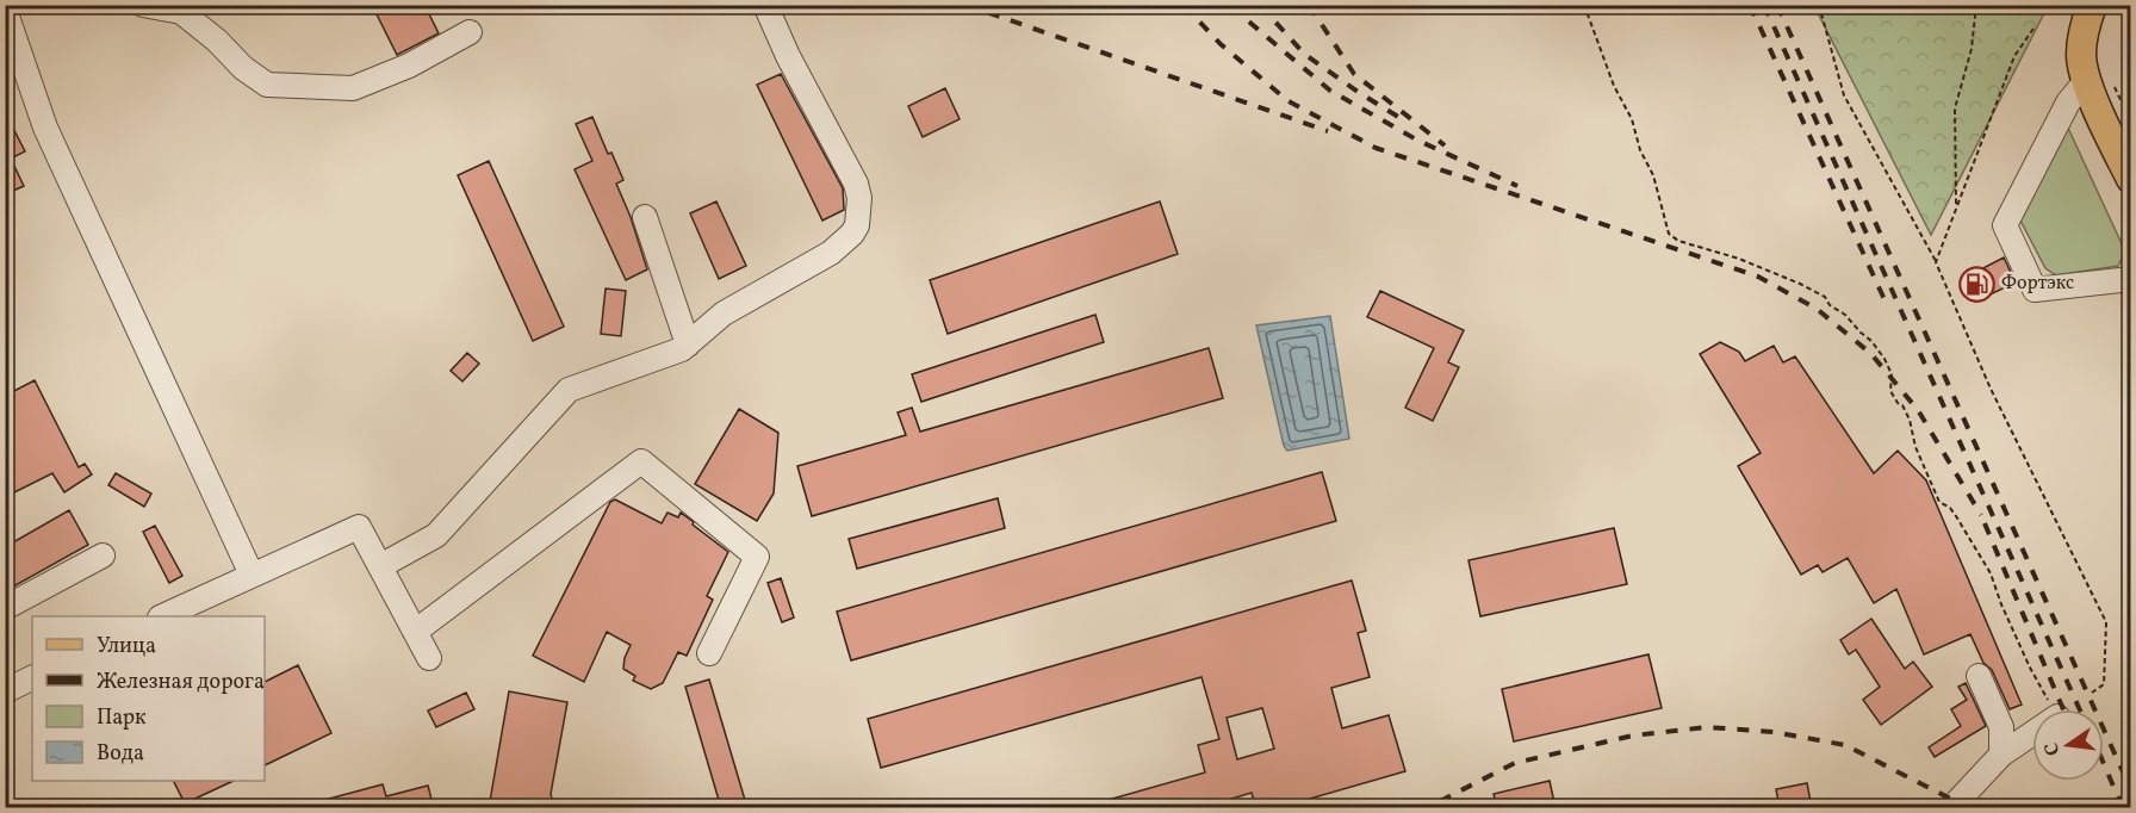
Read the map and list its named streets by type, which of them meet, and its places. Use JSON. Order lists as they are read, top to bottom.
{
  "places": {
    "fuel station": ["Фортэкс"]
  },
  "legend": [
    "Улица",
    "Железная дорога",
    "Парк",
    "Вода"
  ],
  "north": "left"
}
